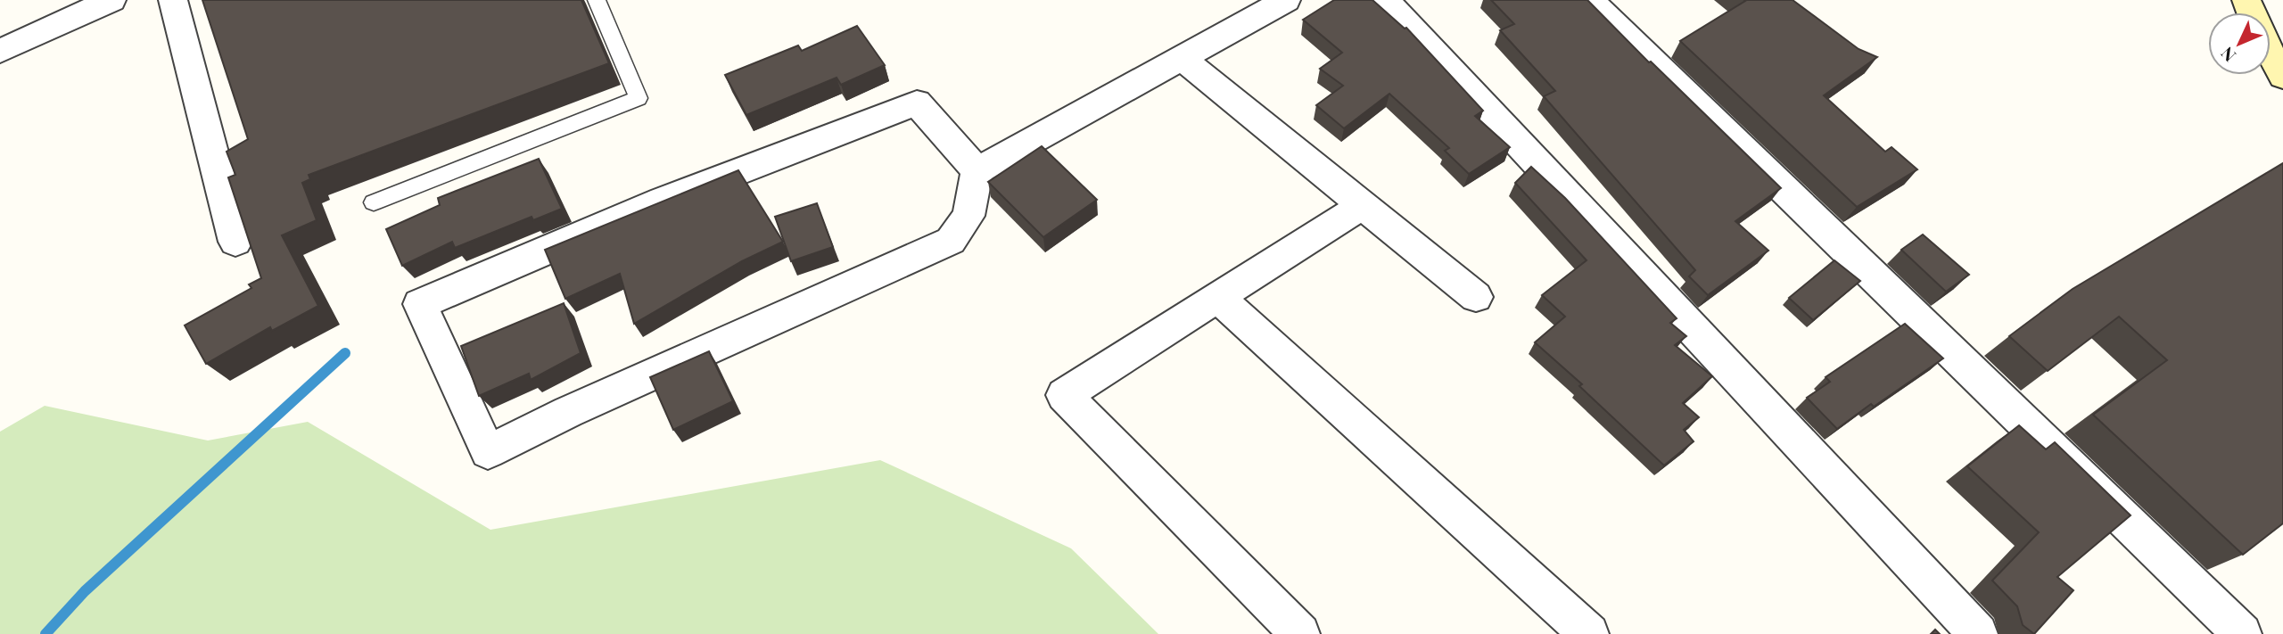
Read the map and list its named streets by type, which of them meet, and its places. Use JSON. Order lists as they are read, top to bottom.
{
  "north": "bottom left"
}
